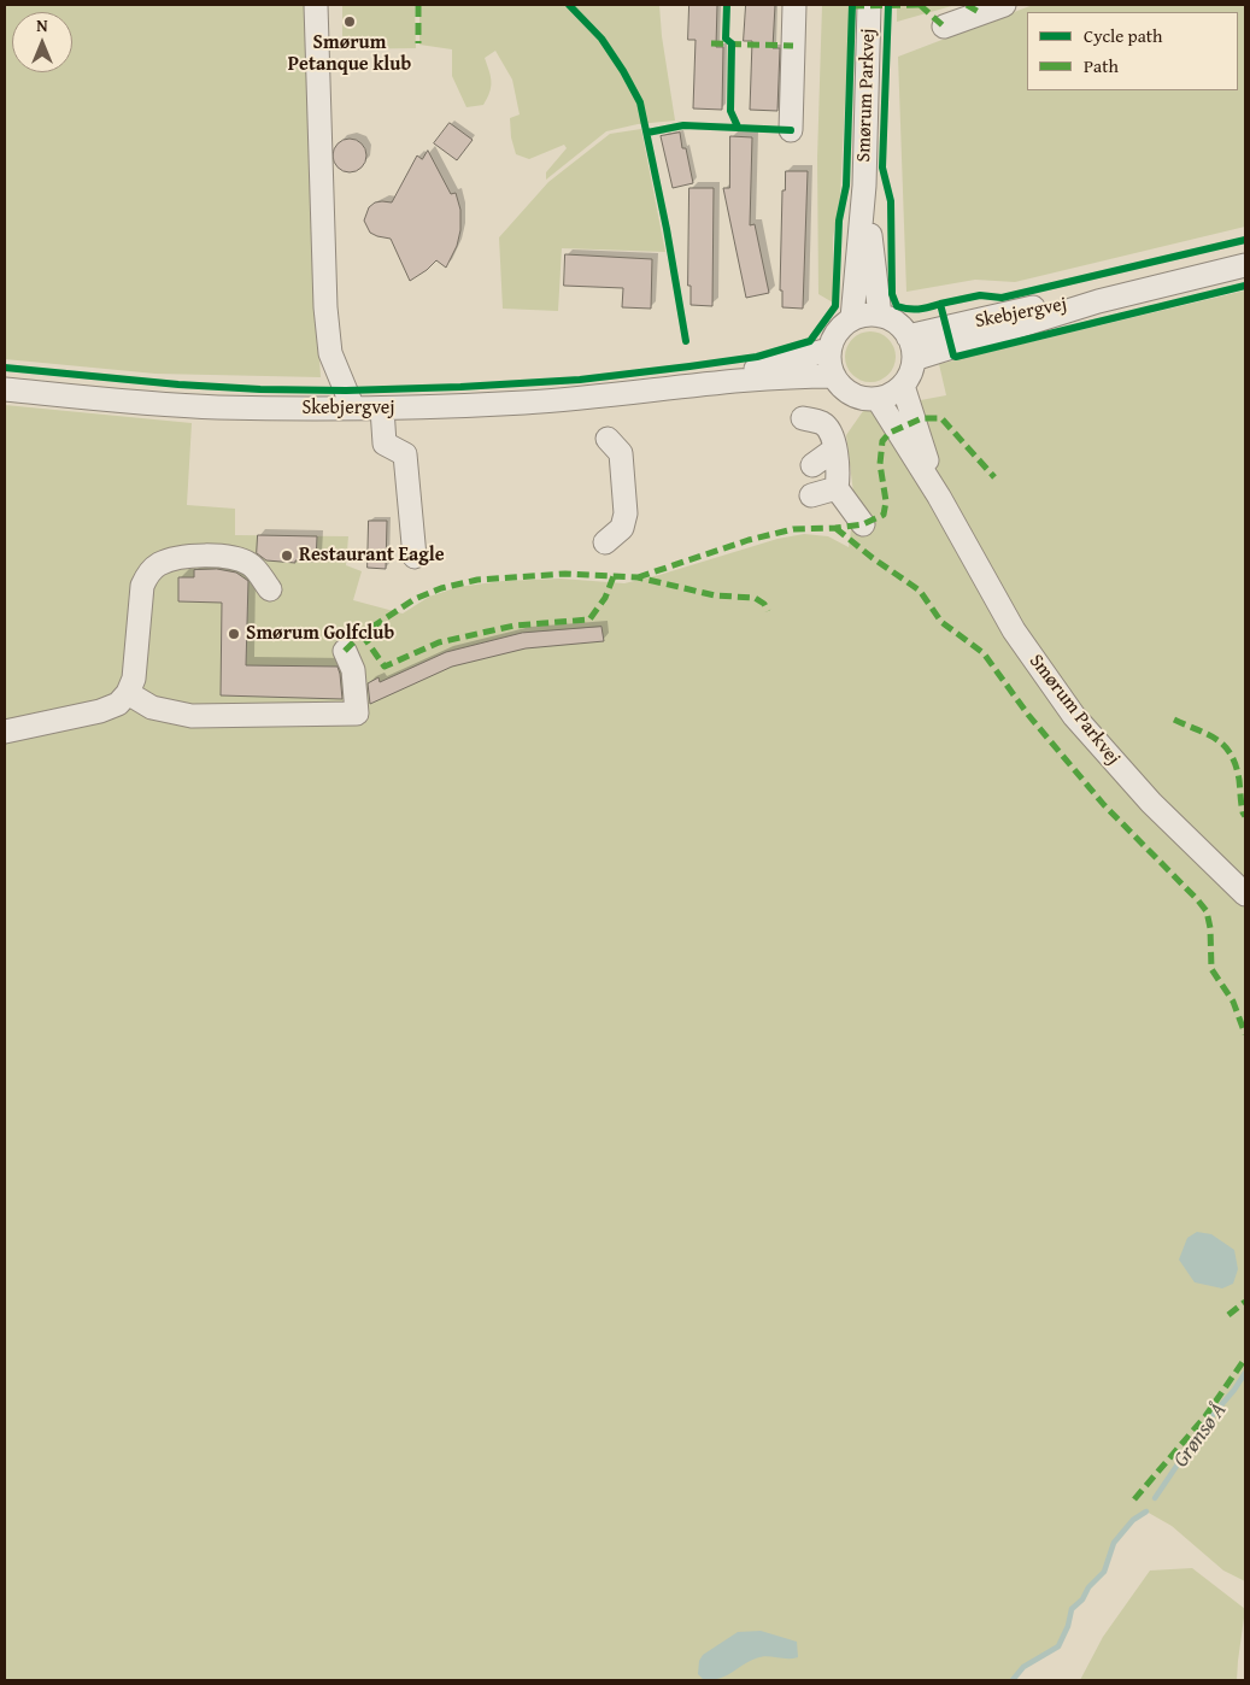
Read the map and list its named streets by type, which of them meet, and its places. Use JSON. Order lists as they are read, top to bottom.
{
  "streets": {
    "street": ["Smørum Parkvej", "Skebjergvej"]
  },
  "crossings": [
    ["Smørum Parkvej", "Skebjergvej"]
  ],
  "water": ["Grønsø Å"],
  "places": ["Smørum Petanque klub", "Restaurant Eagle", "Smørum Golfclub"],
  "legend": ["Cycle path", "Path"],
  "north": "top"
}
